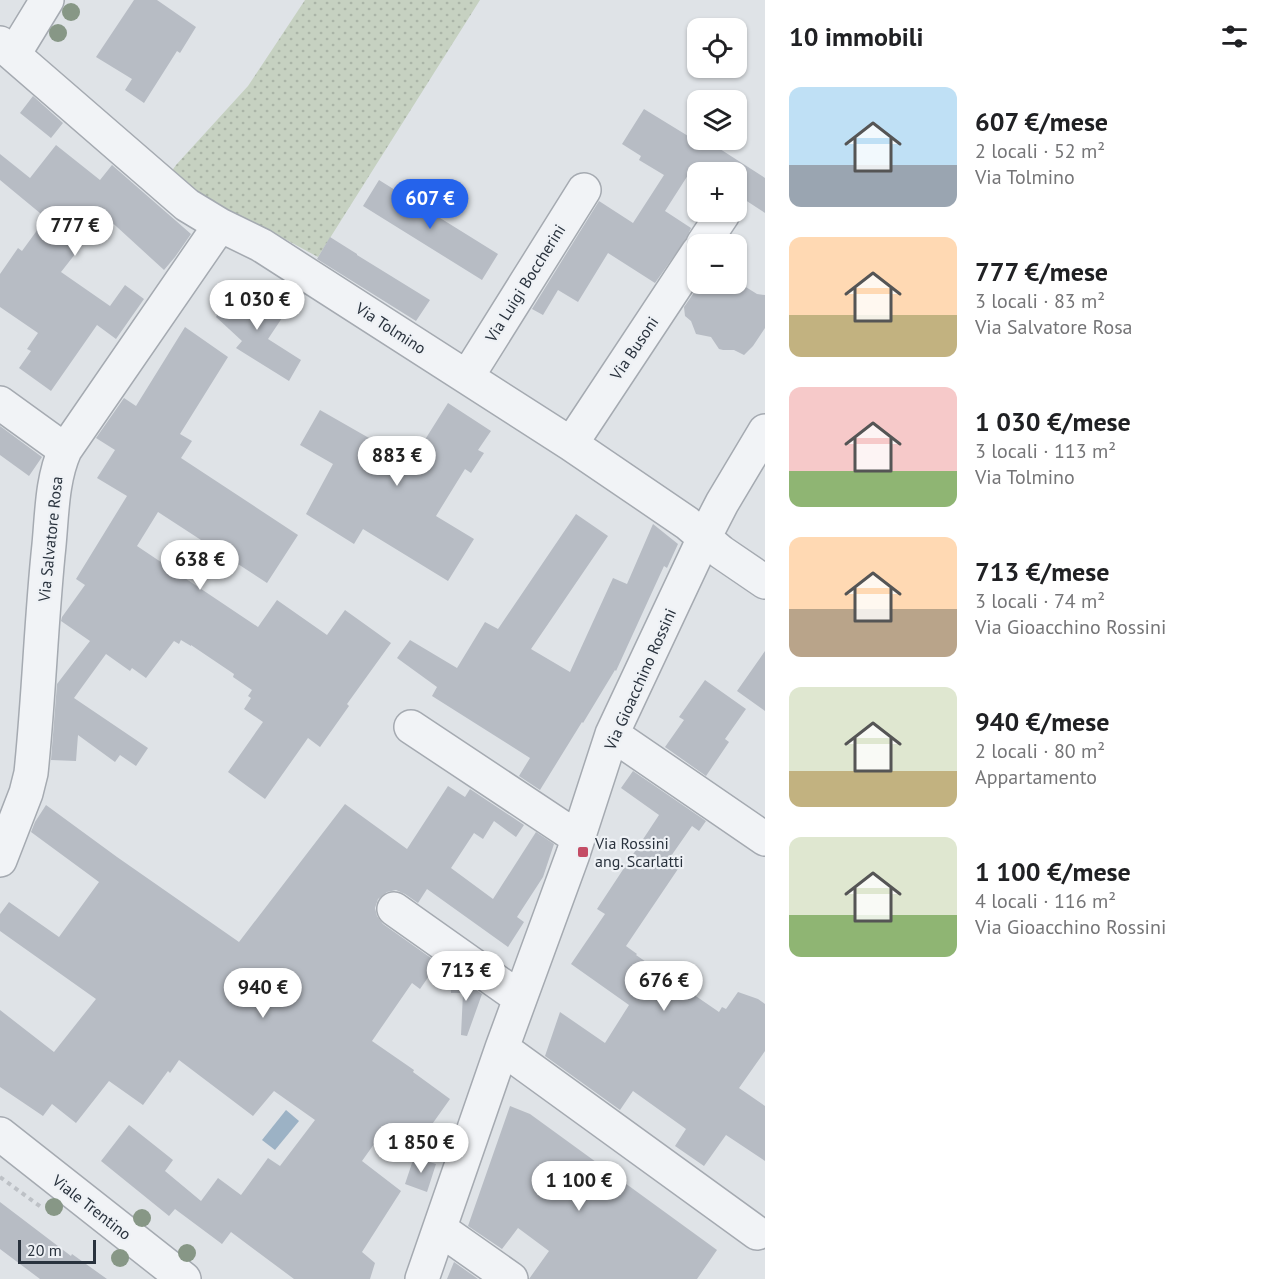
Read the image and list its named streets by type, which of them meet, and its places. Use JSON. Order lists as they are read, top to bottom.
{
  "streets": {
    "street": [
      "Via Luigi Boccherini",
      "Via Tolmino",
      "Via Busoni",
      "Via Salvatore Rosa",
      "Via Gioacchino Rossini",
      "Viale Trentino"
    ]
  },
  "crossings": [
    ["Via Luigi Boccherini", "Via Tolmino"],
    ["Via Tolmino", "Via Busoni"],
    ["Via Tolmino", "Via Salvatore Rosa"],
    ["Via Tolmino", "Via Gioacchino Rossini"]
  ],
  "places": {
    "transit": ["Via Rossini ang. Scarlatti"]
  },
  "scale_bar": "20 m",
  "page": {
    "heading": "10 immobili",
    "map_buttons": ["+", "−"],
    "list": [
      {
        "name": "607 €/mese",
        "note": "2 locali · 52 m² · Via Tolmino"
      },
      {
        "name": "777 €/mese",
        "note": "3 locali · 83 m² · Via Salvatore Rosa"
      },
      {
        "name": "1 030 €/mese",
        "note": "3 locali · 113 m² · Via Tolmino"
      },
      {
        "name": "713 €/mese",
        "note": "3 locali · 74 m² · Via Gioacchino Rossini"
      },
      {
        "name": "940 €/mese",
        "note": "2 locali · 80 m² · Appartamento"
      },
      {
        "name": "1 100 €/mese",
        "note": "4 locali · 116 m² · Via Gioacchino Rossini"
      }
    ],
    "price": [
      "607 €",
      "777 €",
      "1 030 €",
      "883 €",
      "638 €",
      "713 €",
      "676 €",
      "940 €",
      "1 850 €",
      "1 100 €"
    ],
    "scale": "20 m"
  }
}
